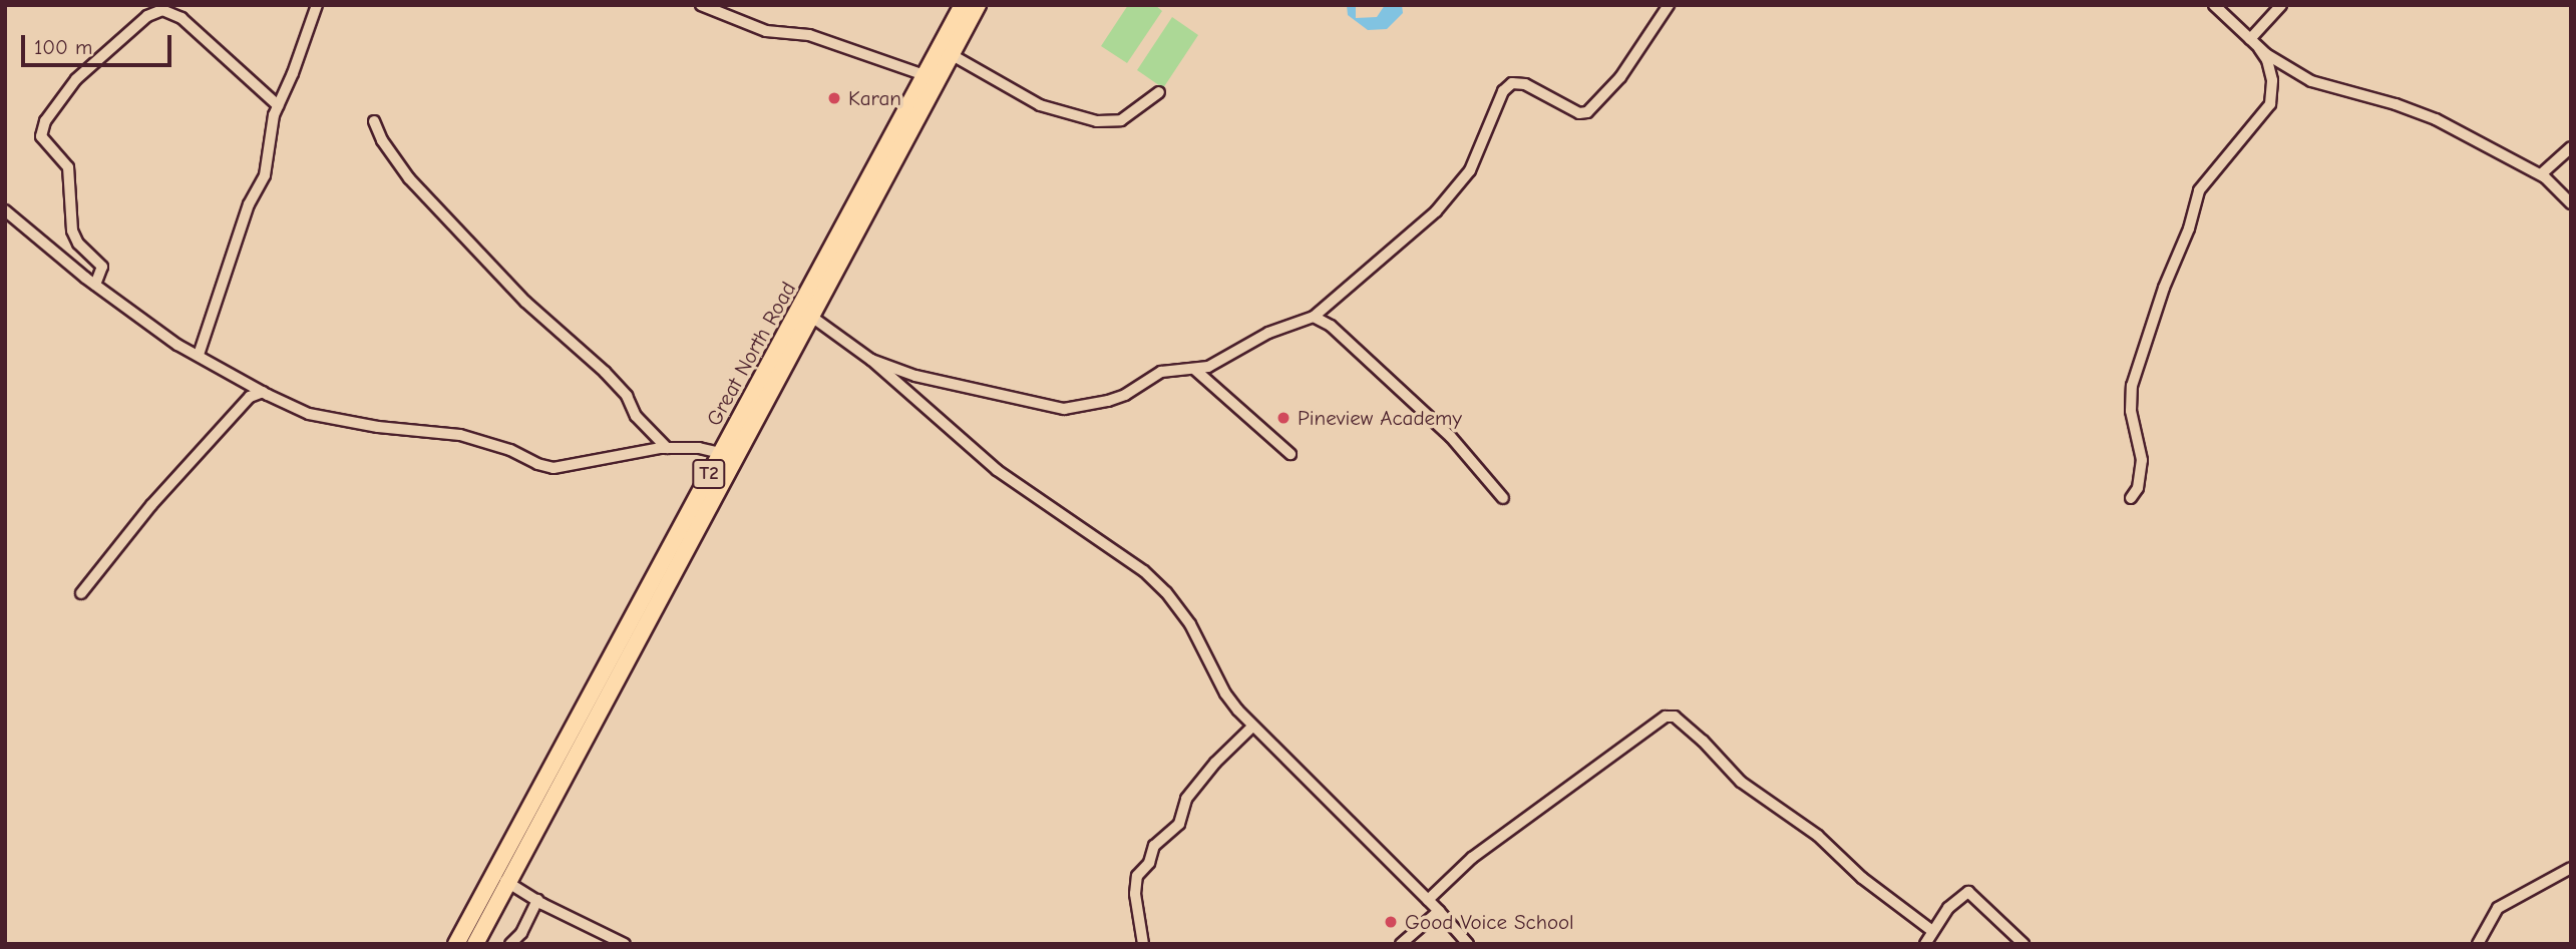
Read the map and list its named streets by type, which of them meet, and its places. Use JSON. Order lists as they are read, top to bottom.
{
  "streets": {
    "highway": ["Great North Road", "T2"]
  },
  "places": ["Karan", "Pineview Academy", "Good Voice School"],
  "scale_bar": "100 m"
}
